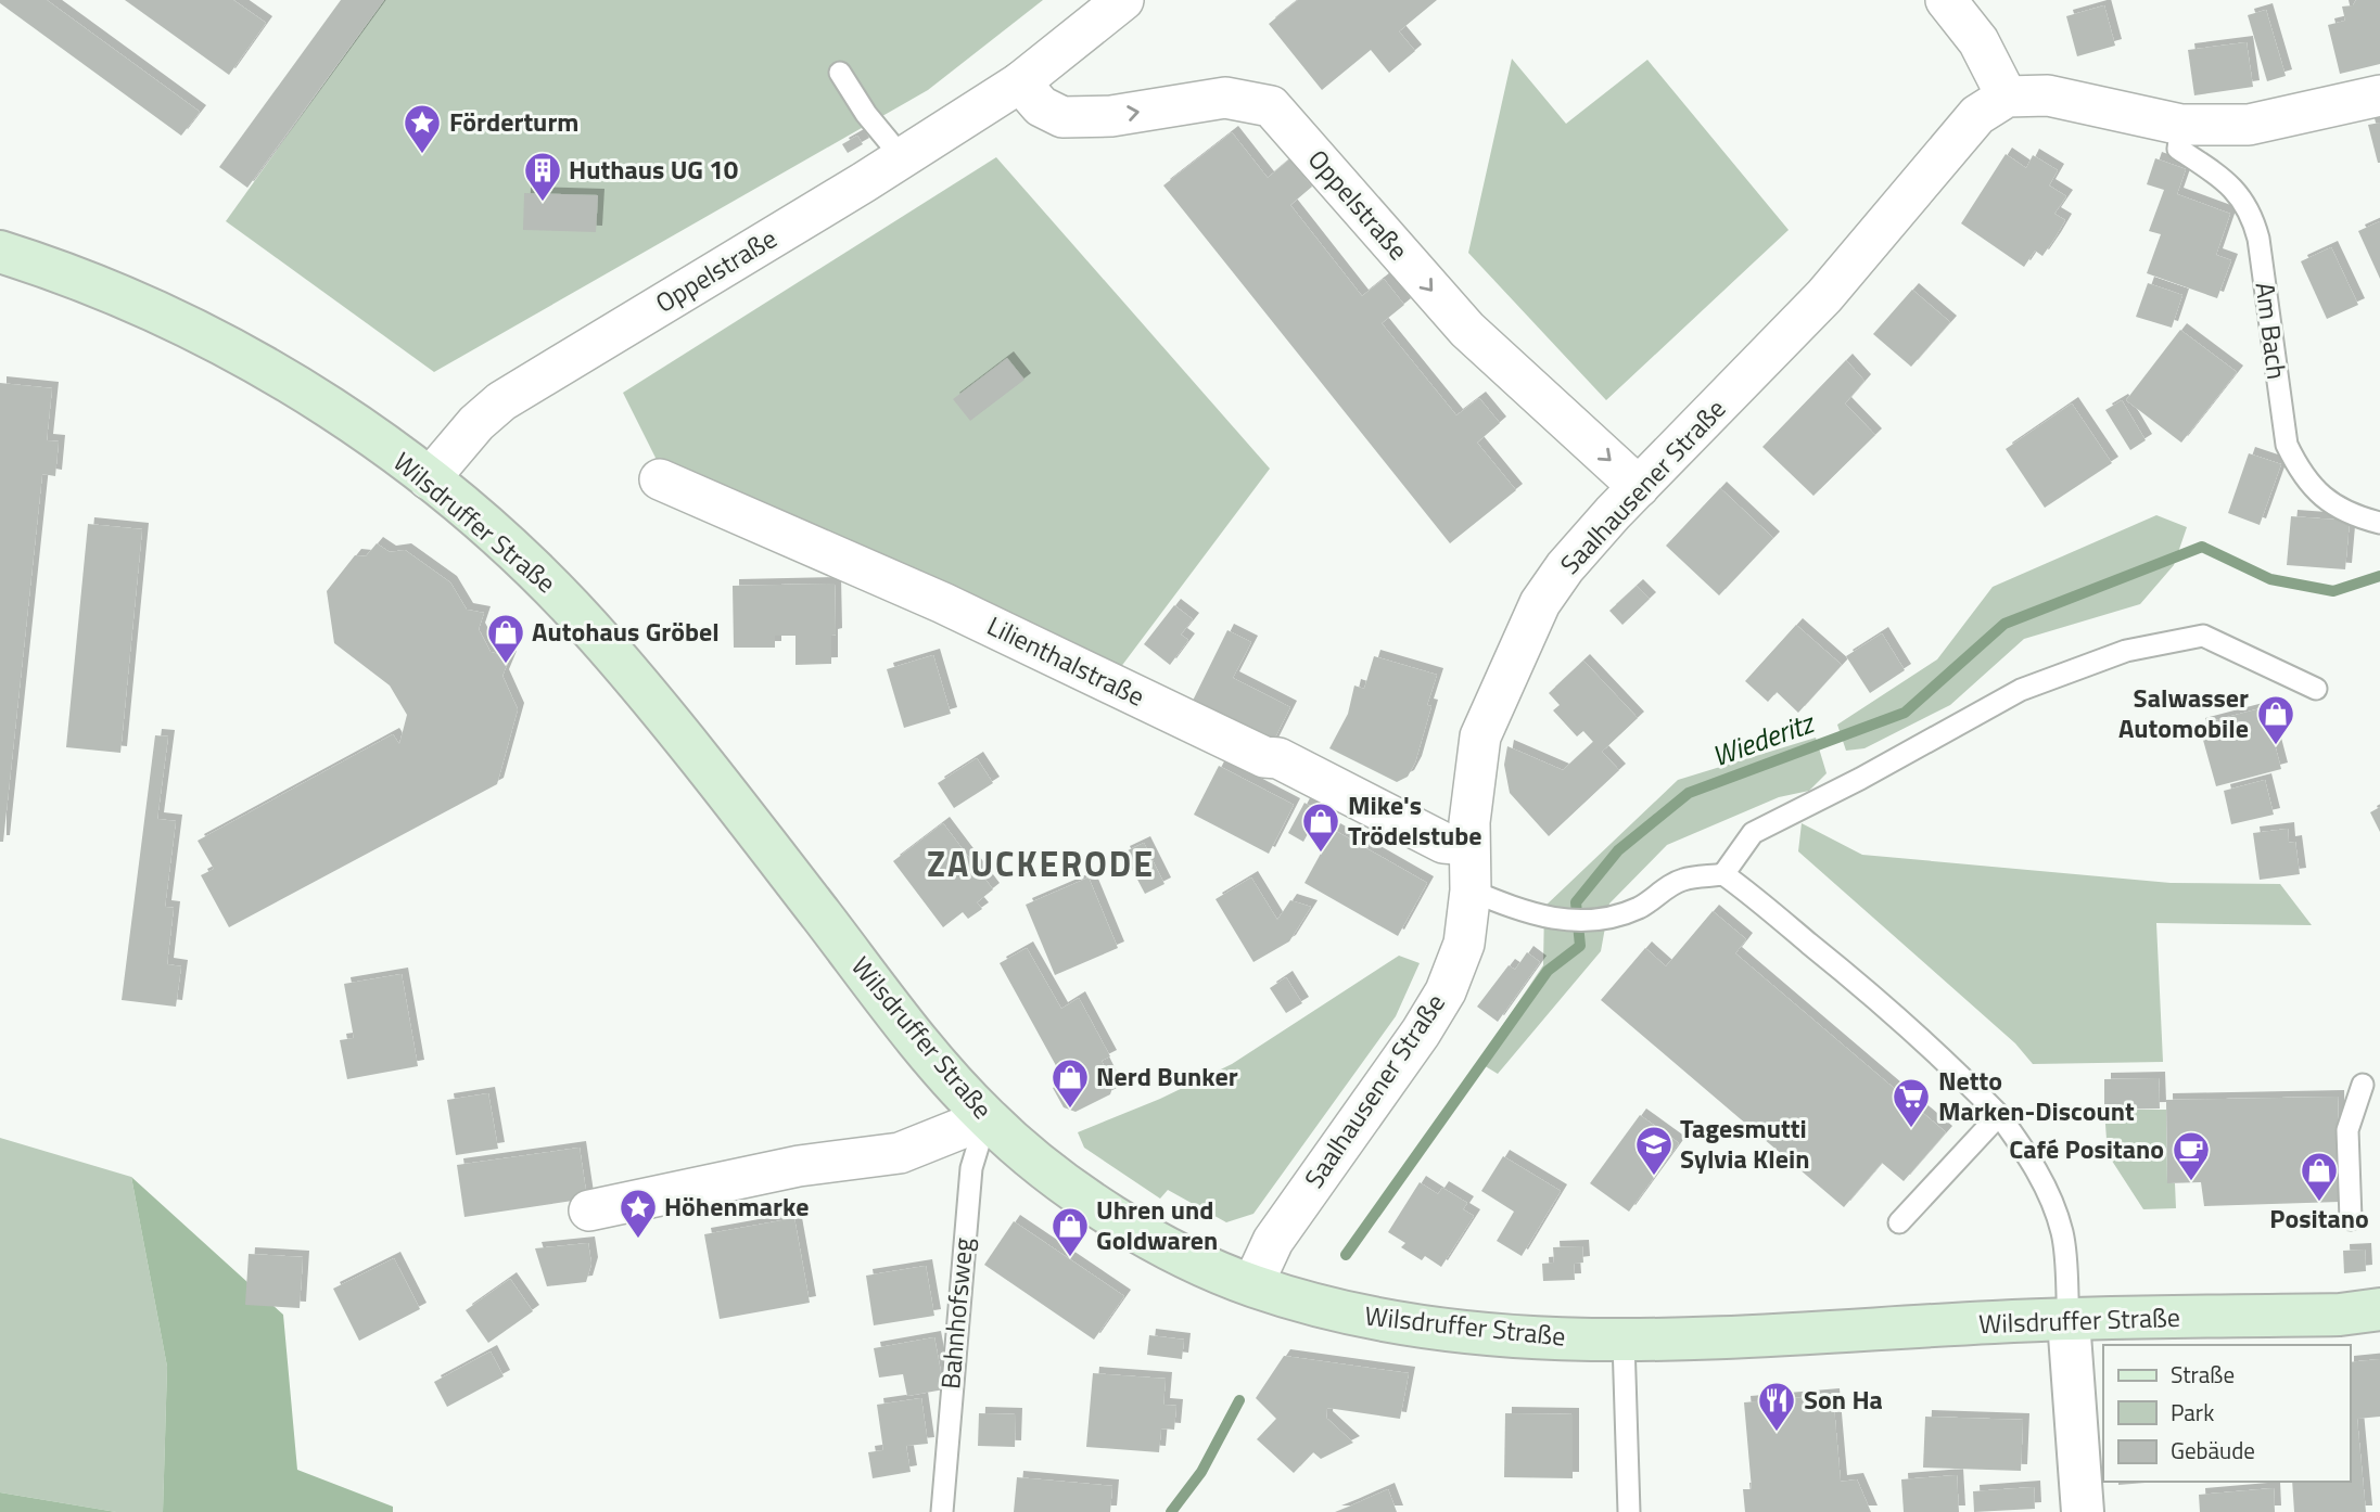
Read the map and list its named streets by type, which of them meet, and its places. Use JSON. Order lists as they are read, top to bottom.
{
  "streets": {
    "main road": ["Wilsdruffer Straße"],
    "street": ["Oppelstraße", "Saalhausener Straße", "Lilienthalstraße"],
    "lane": ["Am Bach", "Bahnhofsweg"]
  },
  "crossings": [
    ["Oppelstraße", "Saalhausener Straße"],
    ["Oppelstraße", "Wilsdruffer Straße"],
    ["Saalhausener Straße", "Wilsdruffer Straße"],
    ["Saalhausener Straße", "Lilienthalstraße"],
    ["Wilsdruffer Straße", "Bahnhofsweg"]
  ],
  "one_way": ["Oppelstraße"],
  "districts": ["ZAUCKERODE"],
  "water": ["Wiederitz"],
  "places": {
    "place": ["Förderturm", "Höhenmarke"],
    "building": ["Huthaus UG 10"],
    "shop": [
      "Autohaus Gröbel",
      "Salwasser Automobile",
      "Mike's Trödelstube",
      "Nerd Bunker",
      "Positano",
      "Uhren und Goldwaren"
    ],
    "supermarket": ["Netto Marken-Discount"],
    "school or university": ["Tagesmutti Sylvia Klein"],
    "cafe": ["Café Positano"],
    "restaurant": ["Son Ha"]
  },
  "legend": ["Straße", "Park", "Gebäude"]
}
